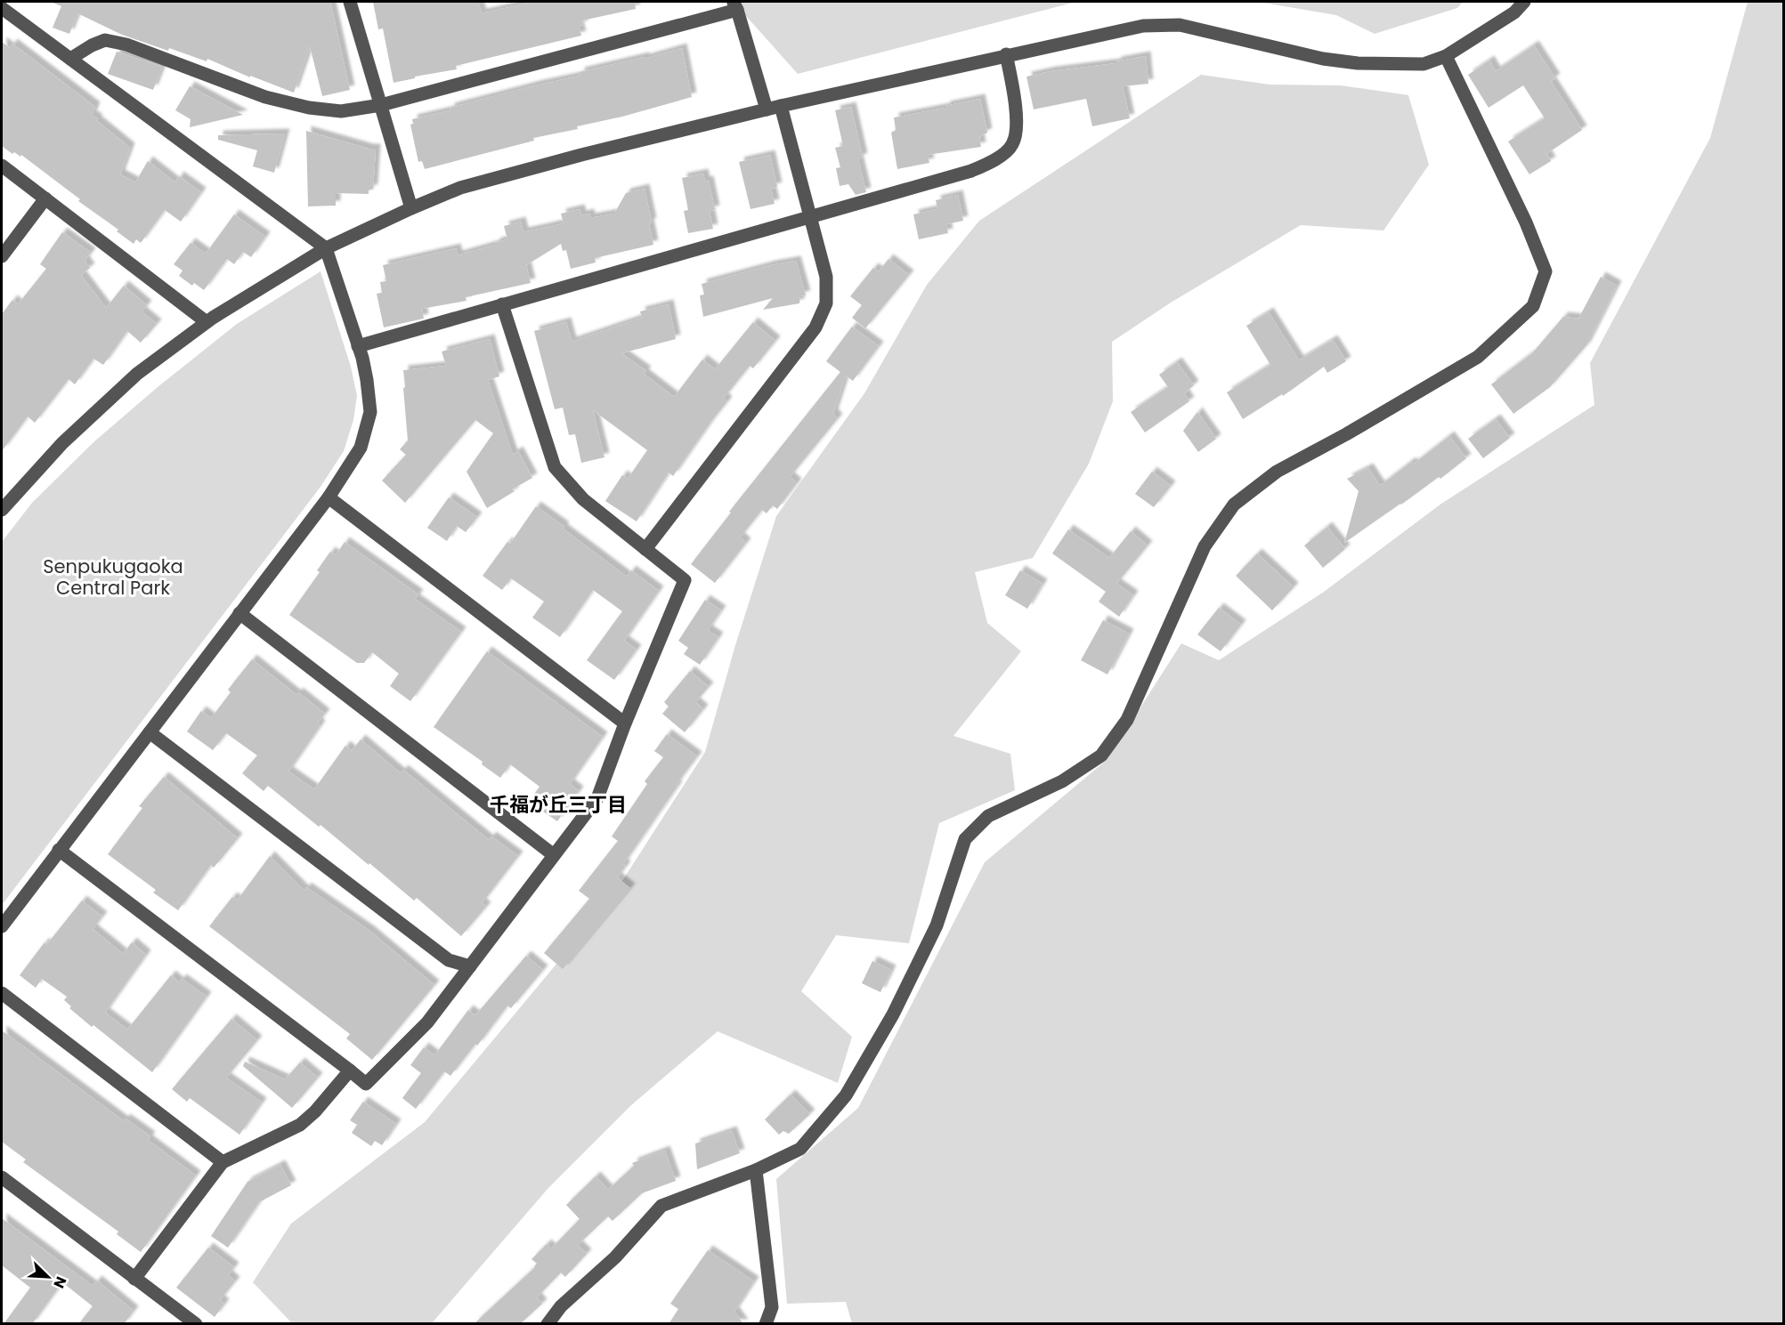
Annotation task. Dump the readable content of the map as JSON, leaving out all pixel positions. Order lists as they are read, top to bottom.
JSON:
{
  "districts": ["千福が丘三丁目"],
  "parks": ["Senpukugaoka Central Park"],
  "north": "bottom right"
}
